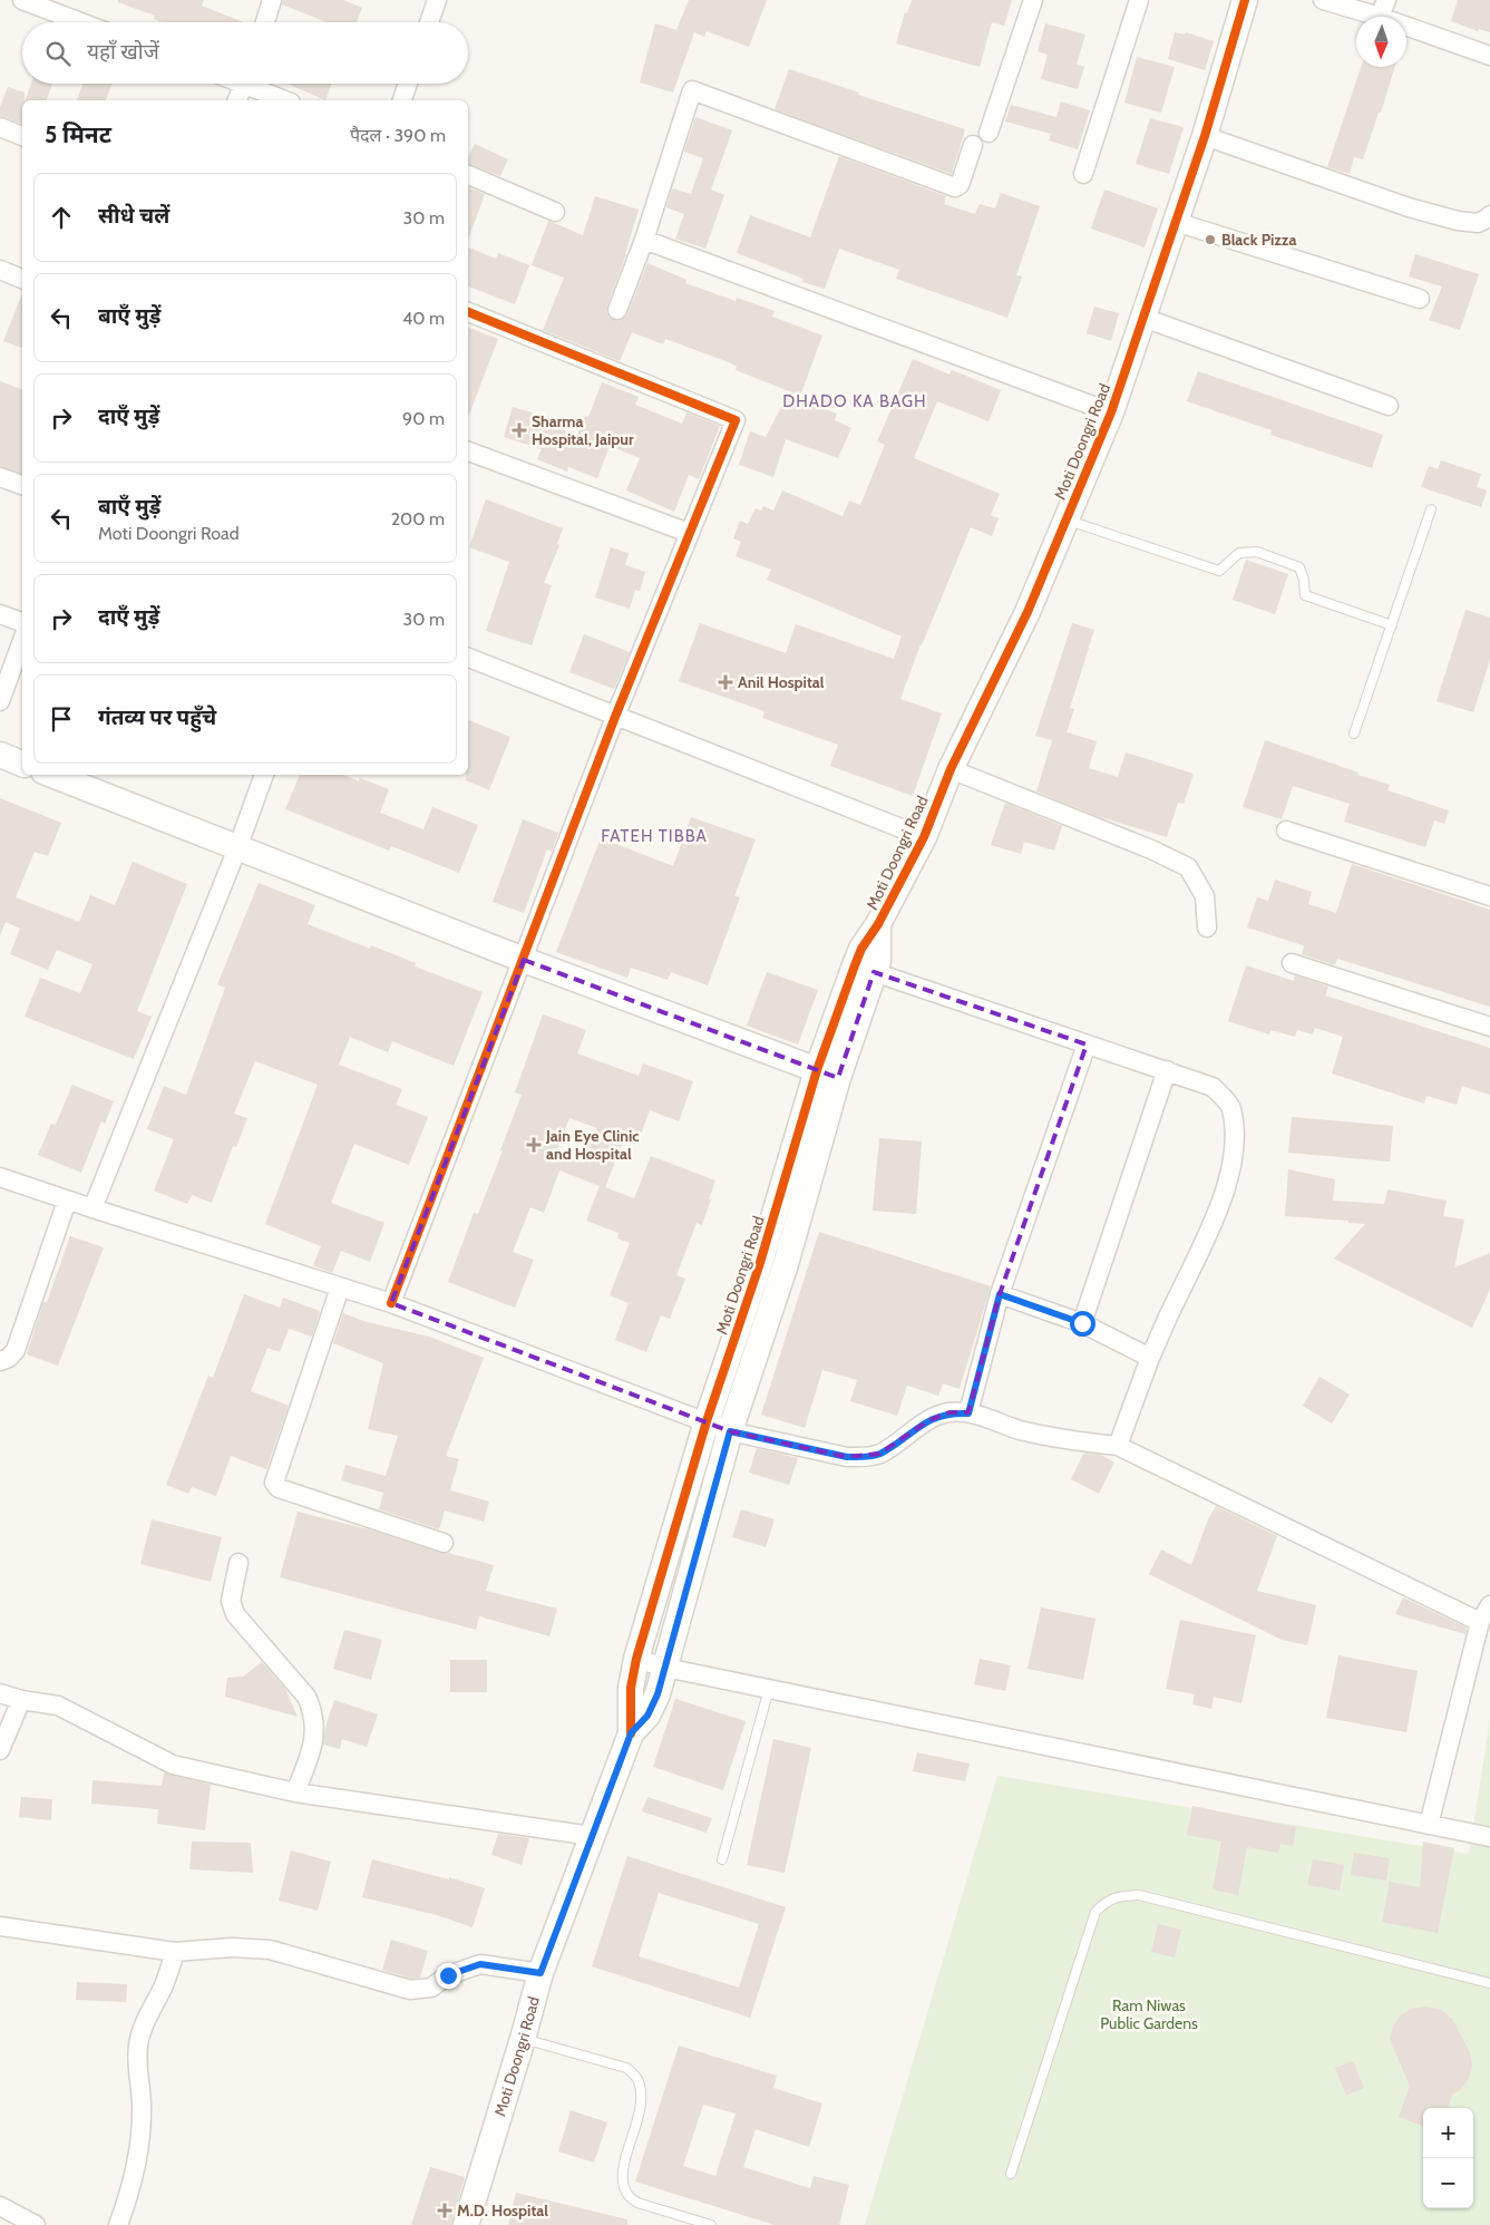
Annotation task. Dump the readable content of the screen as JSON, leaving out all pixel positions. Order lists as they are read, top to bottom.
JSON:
{
  "streets": {
    "street": ["Moti Doongri Road"]
  },
  "districts": ["DHADO KA BAGH", "FATEH TIBBA"],
  "parks": ["Ram Niwas Public Gardens"],
  "places": {
    "other": ["Black Pizza"],
    "health": [
      "Sharma Hospital, Jaipur",
      "Anil Hospital",
      "Jain Eye Clinic and Hospital",
      "M.D. Hospital"
    ]
  },
  "north": "bottom",
  "page": {
    "search": "यहाँ खोजें",
    "heading": ["5 मिनट", "पैदल · 390 m"],
    "list": [
      ["सीधे चलें", "30 m"],
      ["बाएँ मुड़ें", "40 m"],
      ["दाएँ मुड़ें", "90 m"],
      ["बाएँ मुड़ें", "Moti Doongri Road", "200 m"],
      ["दाएँ मुड़ें", "30 m"],
      "गंतव्य पर पहुँचे"
    ],
    "map_buttons": ["+", "−"]
  }
}
